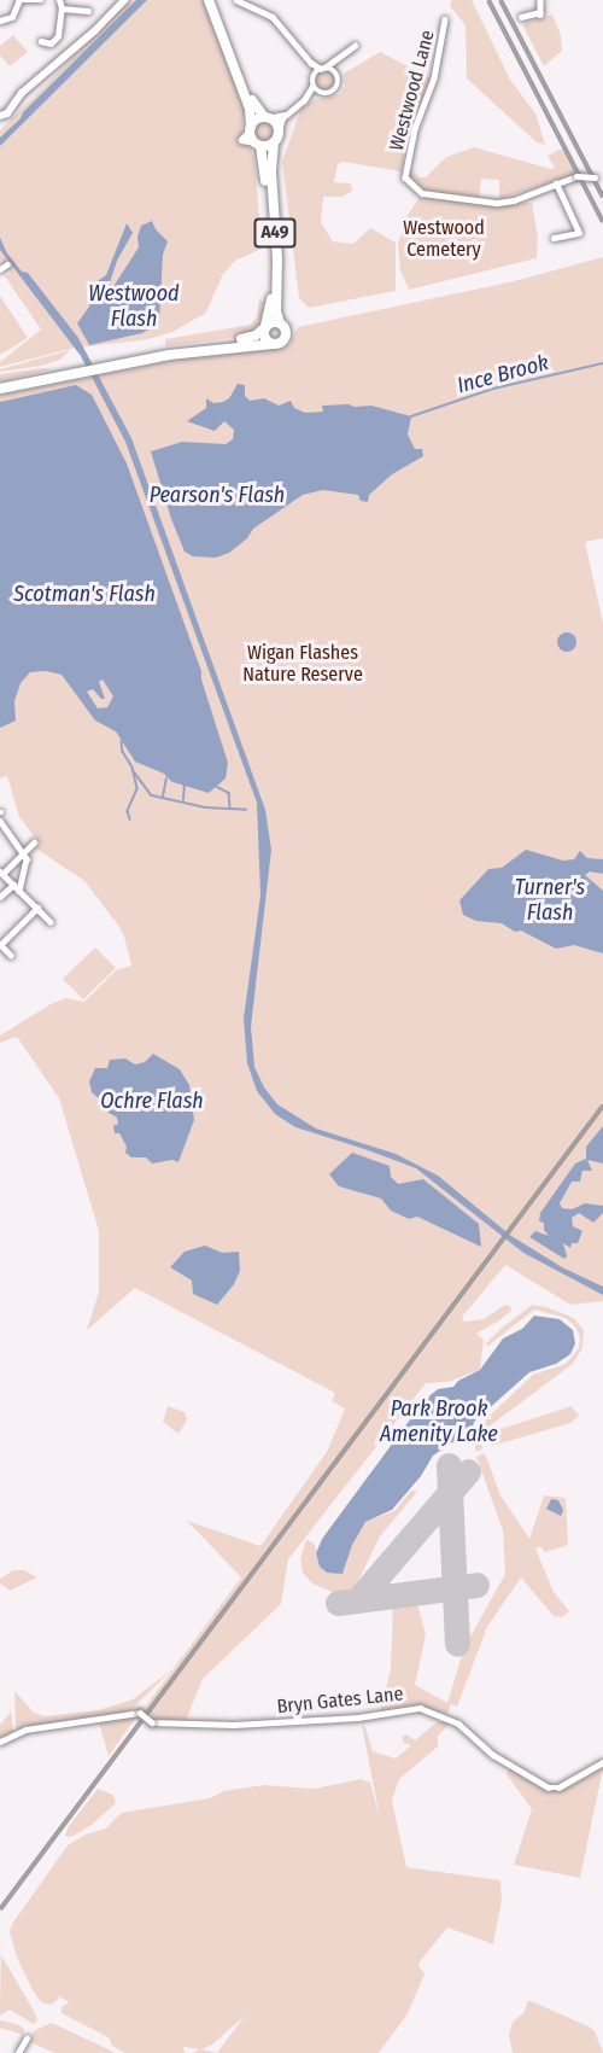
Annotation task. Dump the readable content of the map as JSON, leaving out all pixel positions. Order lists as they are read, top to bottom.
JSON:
{
  "streets": {
    "highway": ["A49"],
    "street": ["Westwood Lane", "Bryn Gates Lane"]
  },
  "water": [
    "Westwood Flash",
    "Ince Brook",
    "Pearson's Flash",
    "Scotman's Flash",
    "Turner's Flash",
    "Ochre Flash",
    "Park Brook Amenity Lake"
  ],
  "parks": ["Westwood Cemetery", "Wigan Flashes Nature Reserve"]
}
